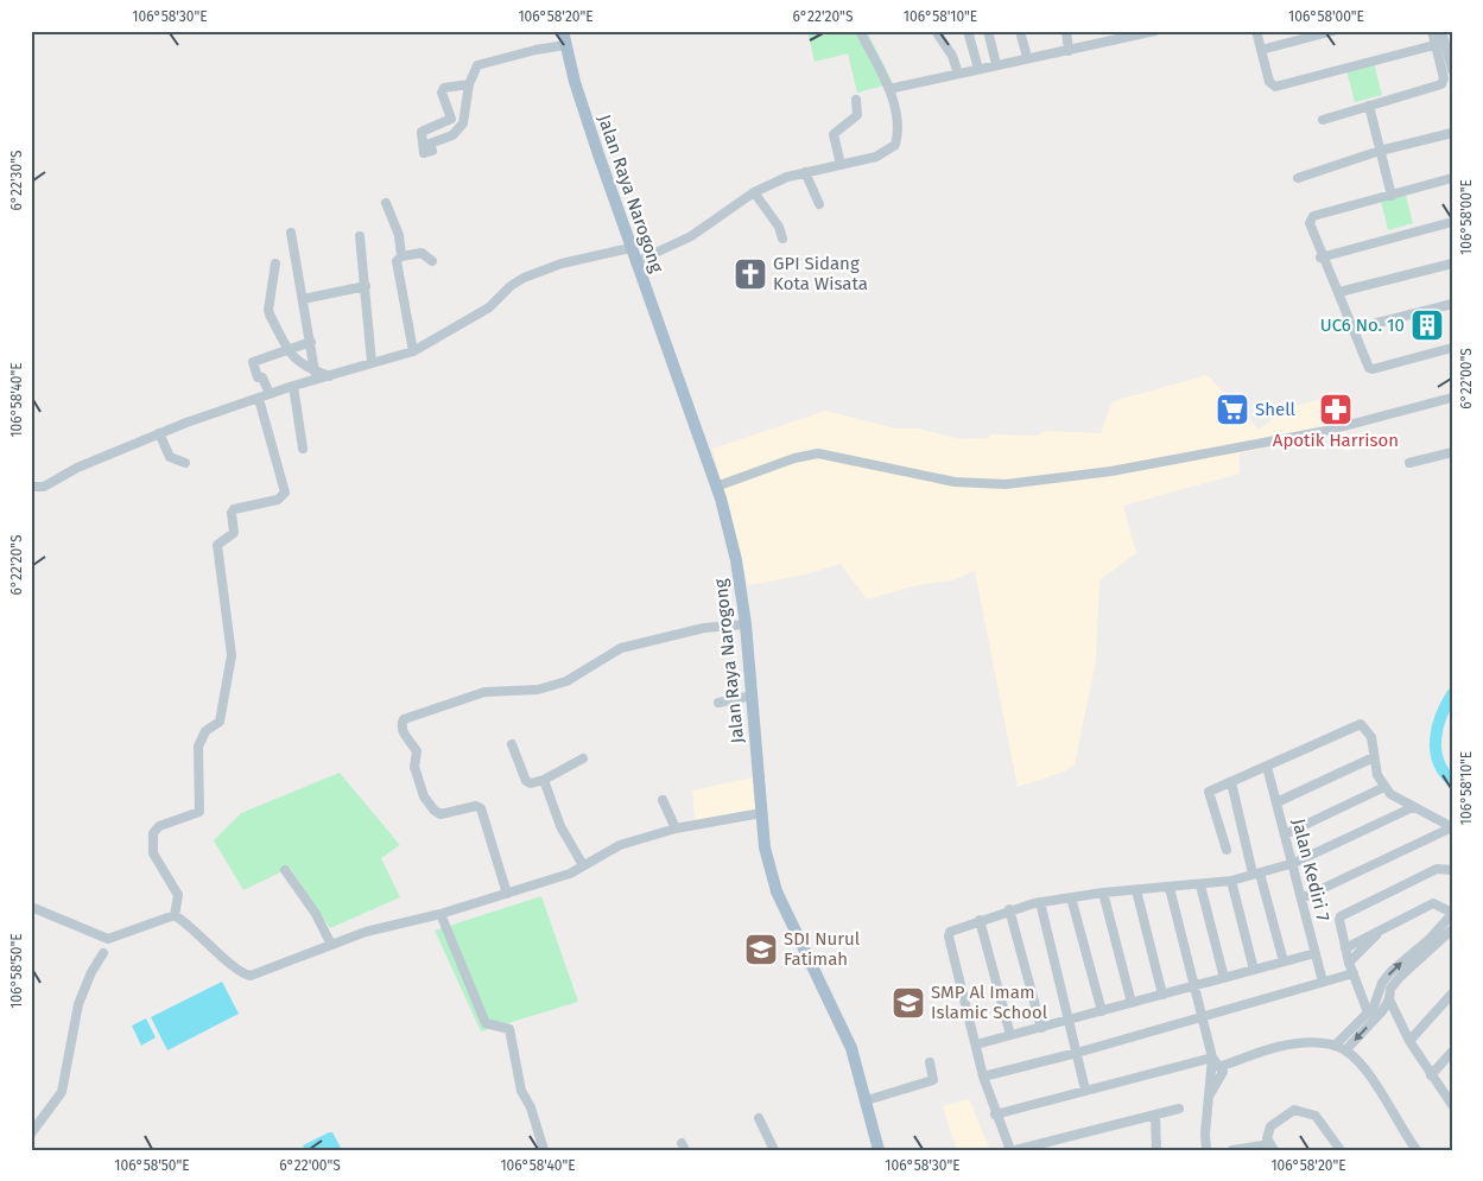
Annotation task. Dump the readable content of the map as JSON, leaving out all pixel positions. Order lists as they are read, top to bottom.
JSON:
{
  "streets": {
    "main road": ["Jalan Raya Narogong"],
    "street": ["Jalan Kediri 7"]
  },
  "places": {
    "church": ["GPI Sidang Kota Wisata"],
    "building": ["UC6 No. 10"],
    "supermarket": ["Shell"],
    "pharmacy": ["Apotik Harrison"],
    "school or university": ["SDI Nurul Fatimah", "SMP Al Imam Islamic School"]
  },
  "coordinates": [
    "106°58'30\"E",
    "106°58'20\"E",
    "6°22'20\"S",
    "106°58'10\"E",
    "106°58'00\"E",
    "6°22'30\"S",
    "6°22'00\"S",
    "106°58'40\"E",
    "106°58'50\"E"
  ]
}
